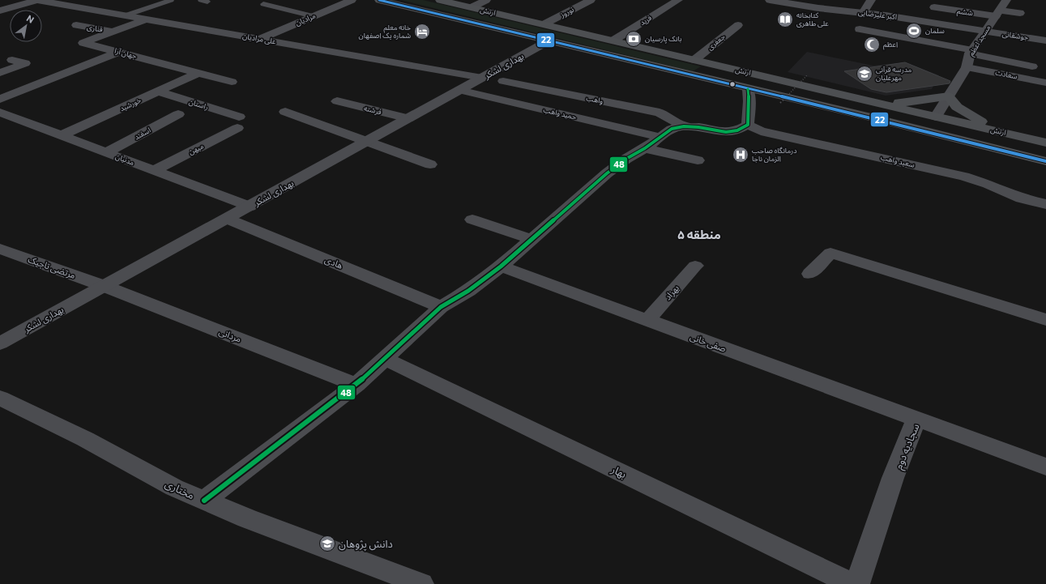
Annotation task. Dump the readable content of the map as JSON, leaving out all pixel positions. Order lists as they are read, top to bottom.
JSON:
{
  "streets": {
    "main road": ["ارتش"],
    "street": [
      "نوروز",
      "ششم",
      "اکبر علیرضایی",
      "مرادیان",
      "فرید",
      "قناری",
      "جوشقانی",
      "علی مرادیان",
      "مسجد اعظم",
      "جعفری",
      "جهان آرا",
      "بهداری لشکر",
      "سعادت",
      "واهب",
      "خورشید",
      "راستان",
      "فرشته",
      "حمید واهب",
      "اسفند",
      "میهن",
      "مدنیان",
      "سعید واهب",
      "هادی",
      "مرتضی تاجیک",
      "بهزاد",
      "مردانی",
      "صفی خانی",
      "سجادیه دوم",
      "بهار",
      "مختاری"
    ]
  },
  "crossings": [
    ["ارتش", "نوروز"],
    ["ارتش", "فرید"],
    ["ارتش", "مسجد اعظم"],
    ["ارتش", "جعفری"],
    ["ارتش", "بهداری لشکر"],
    ["ششم", "مسجد اعظم"],
    ["اکبر علیرضایی", "جوشقانی"],
    ["اکبر علیرضایی", "مسجد اعظم"],
    ["مرادیان", "علی مرادیان"],
    ["قناری", "جهان آرا"],
    ["جوشقانی", "مسجد اعظم"],
    ["علی مرادیان", "جهان آرا"],
    ["علی مرادیان", "بهداری لشکر"],
    ["مسجد اعظم", "سعادت"],
    ["جهان آرا", "خورشید"],
    ["بهداری لشکر", "فرشته"],
    ["بهداری لشکر", "حمید واهب"],
    ["بهداری لشکر", "مدنیان"],
    ["بهداری لشکر", "هادی"],
    ["بهداری لشکر", "مرتضی تاجیک"],
    ["بهداری لشکر", "مردانی"],
    ["خورشید", "راستان"],
    ["خورشید", "مدنیان"],
    ["راستان", "میهن"],
    ["اسفند", "مدنیان"],
    ["میهن", "مدنیان"],
    ["مرتضی تاجیک", "مردانی"],
    ["بهزاد", "صفی خانی"],
    ["صفی خانی", "سجادیه دوم"]
  ],
  "districts": ["منطقه ۵"],
  "places": {
    "library": ["کتابخانه علی طاهری"],
    "sports": ["سلمان"],
    "hotel": ["خانه معلم شماره یک اصفهان"],
    "bank": ["بانک پارسیان"],
    "mosque": ["اعظم"],
    "school or university": ["مدرسه قرآنی مهرعلیان", "دانش پژوهان"],
    "hospital": ["درمانگاه صاحب الزمان ناجا"]
  },
  "lines": ["transit line 22", "transit line 48"],
  "north": "top right"
}
